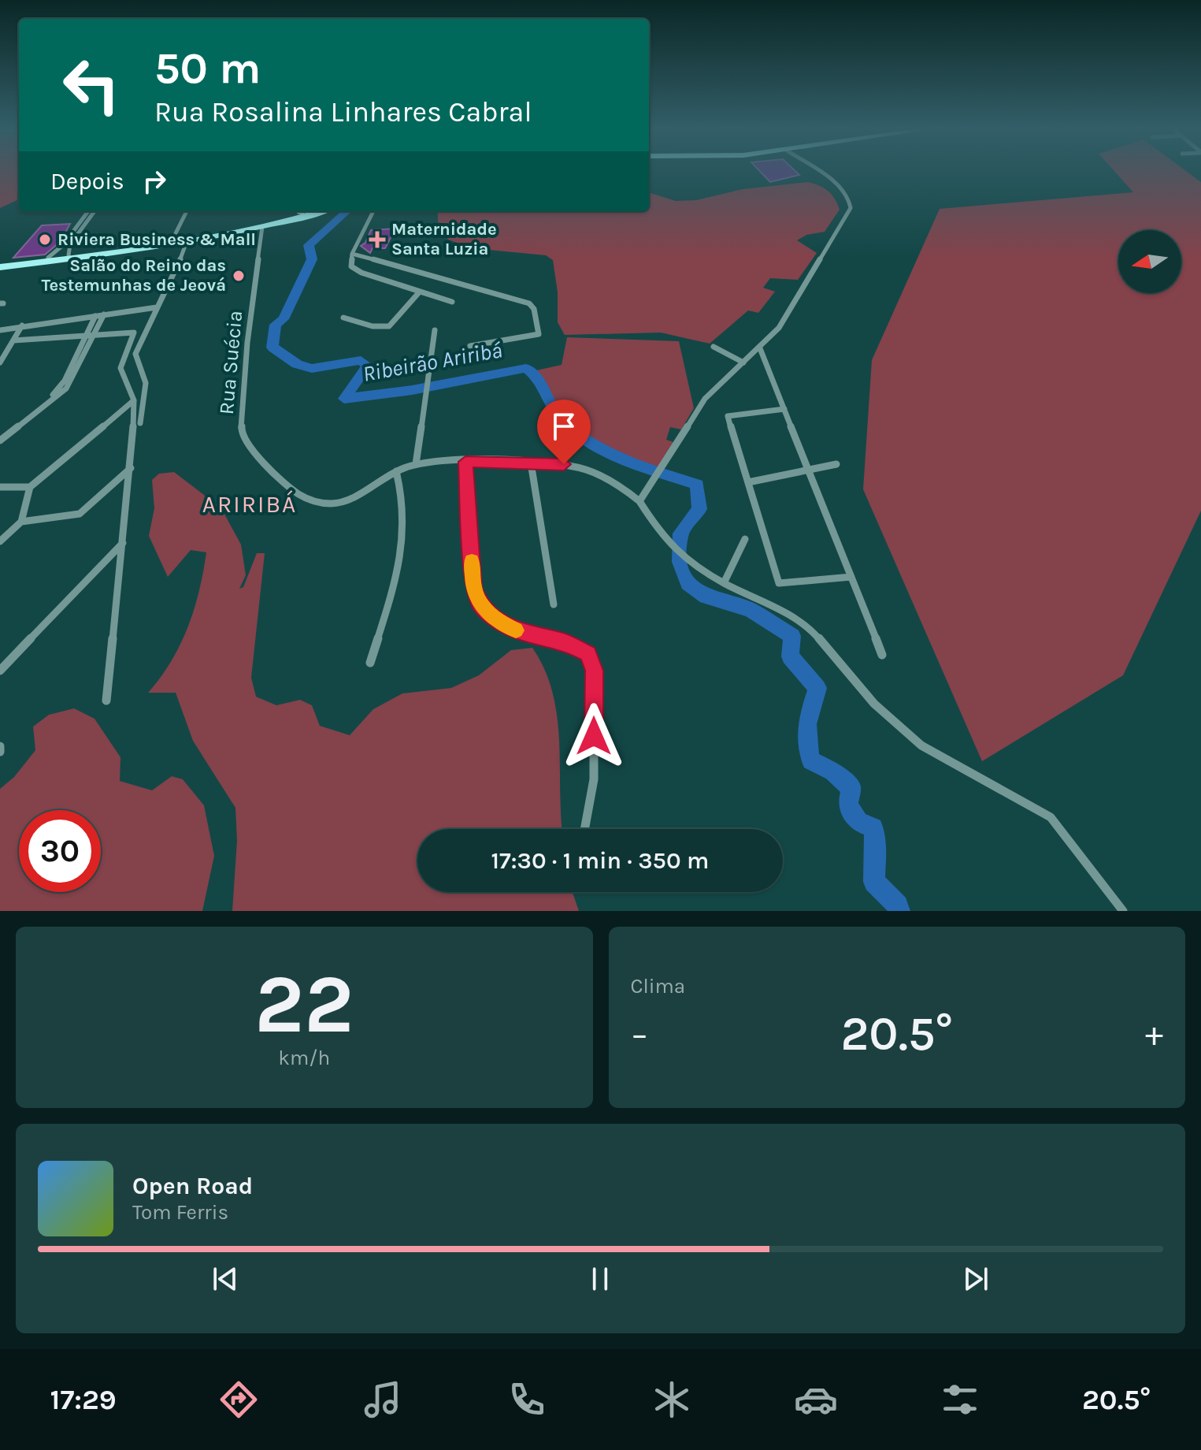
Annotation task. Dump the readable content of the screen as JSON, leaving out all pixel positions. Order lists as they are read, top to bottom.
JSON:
{
  "streets": {
    "street": ["Rua Suécia"]
  },
  "districts": ["ARIRIBÁ"],
  "water": ["Ribeirão Ariribá"],
  "places": {
    "other": ["Riviera Business & Mall", "Salão do Reino das Testemunhas de Jeová"],
    "health": ["Maternidade Santa Luzia"]
  },
  "north": "left",
  "page": {
    "turn": ["50 m", "Rua Rosalina Linhares Cabral"],
    "then": "Depois",
    "limit": "30",
    "trip": "17:30 · 1 min · 350 m",
    "tile": [
      ["22", "km/h"],
      "Clima"
    ],
    "heat": ["−", "20.5°", "+"],
    "song": ["Open Road", "Tom Ferris"],
    "tabs": ["17:29", "20.5°"]
  }
}
